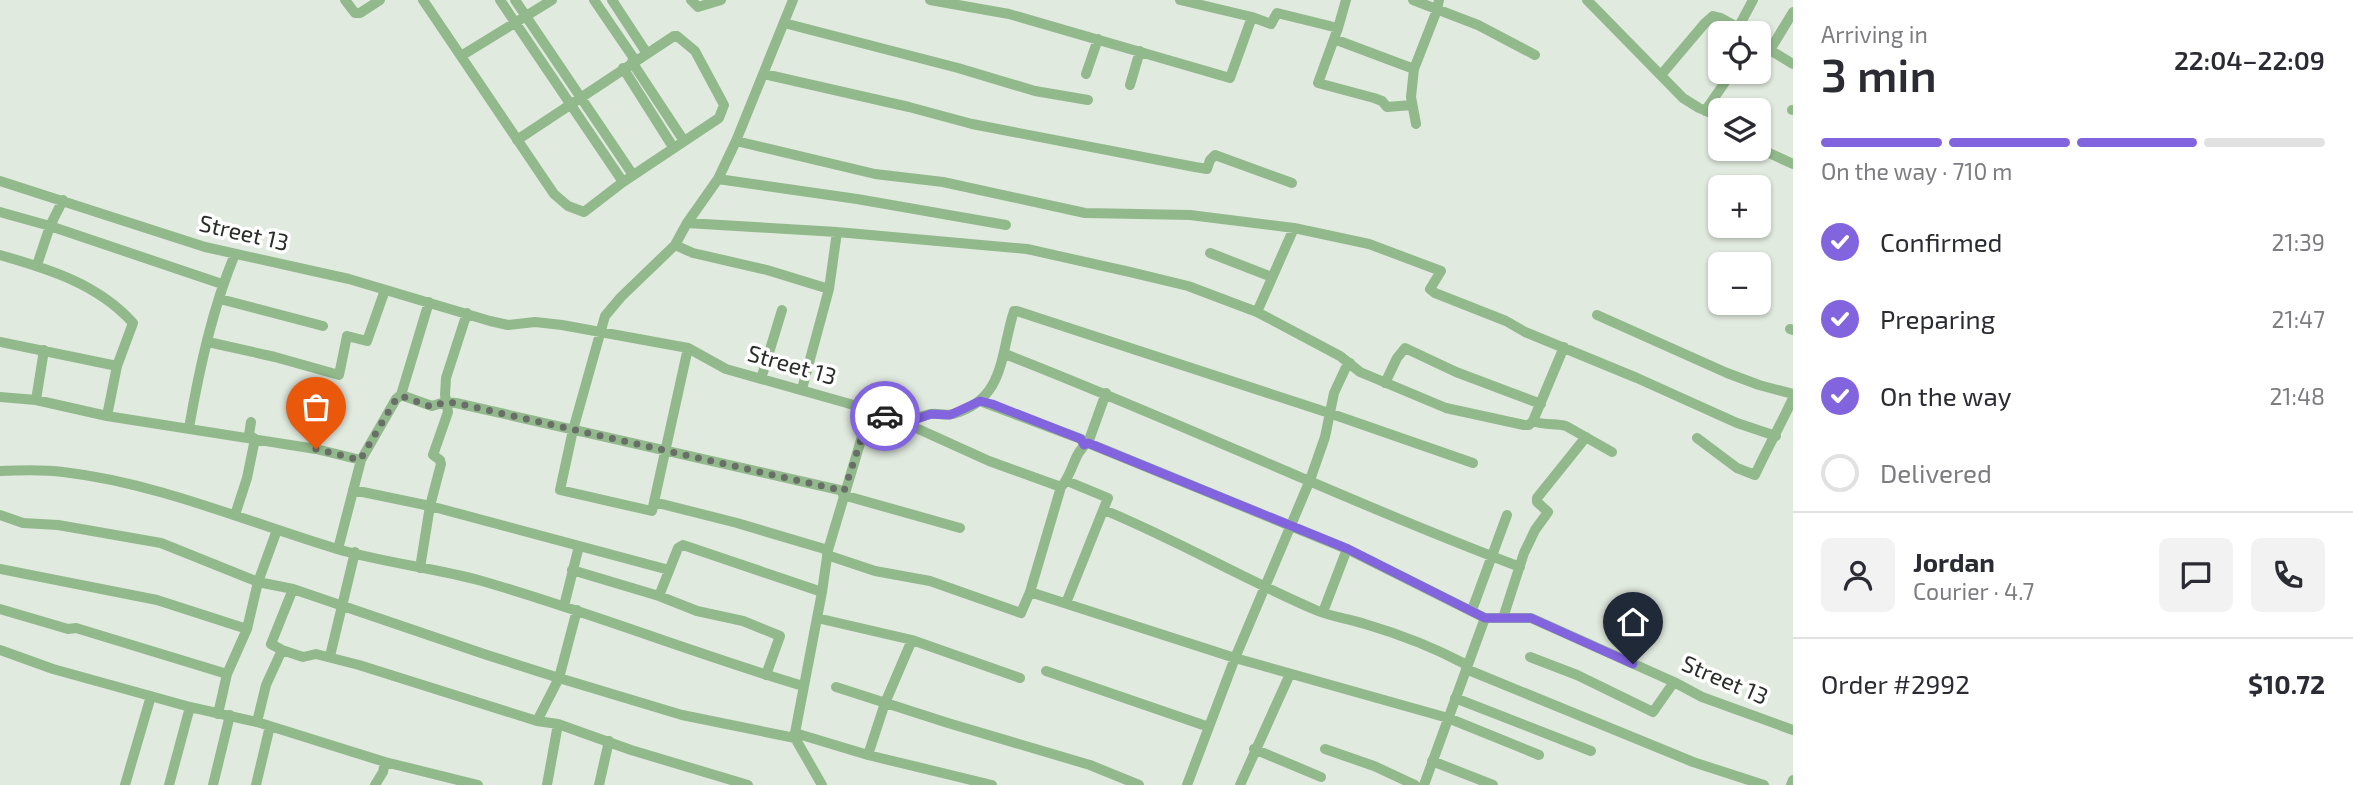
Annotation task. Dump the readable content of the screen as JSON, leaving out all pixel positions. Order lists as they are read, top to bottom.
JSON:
{
  "streets": {
    "street": ["Street 13"]
  },
  "page": {
    "heading": ["3 min", "Arriving in", "22:04–22:09"],
    "panel": [
      "Jordan",
      "Courier · 4.7",
      "Order #2992",
      "$10.72"
    ],
    "map_buttons": ["+", "−"],
    "bar": "On the way · 710 m",
    "list": [
      ["Confirmed", "21:39"],
      ["Preparing", "21:47"],
      ["On the way", "21:48"],
      "Delivered"
    ]
  }
}
